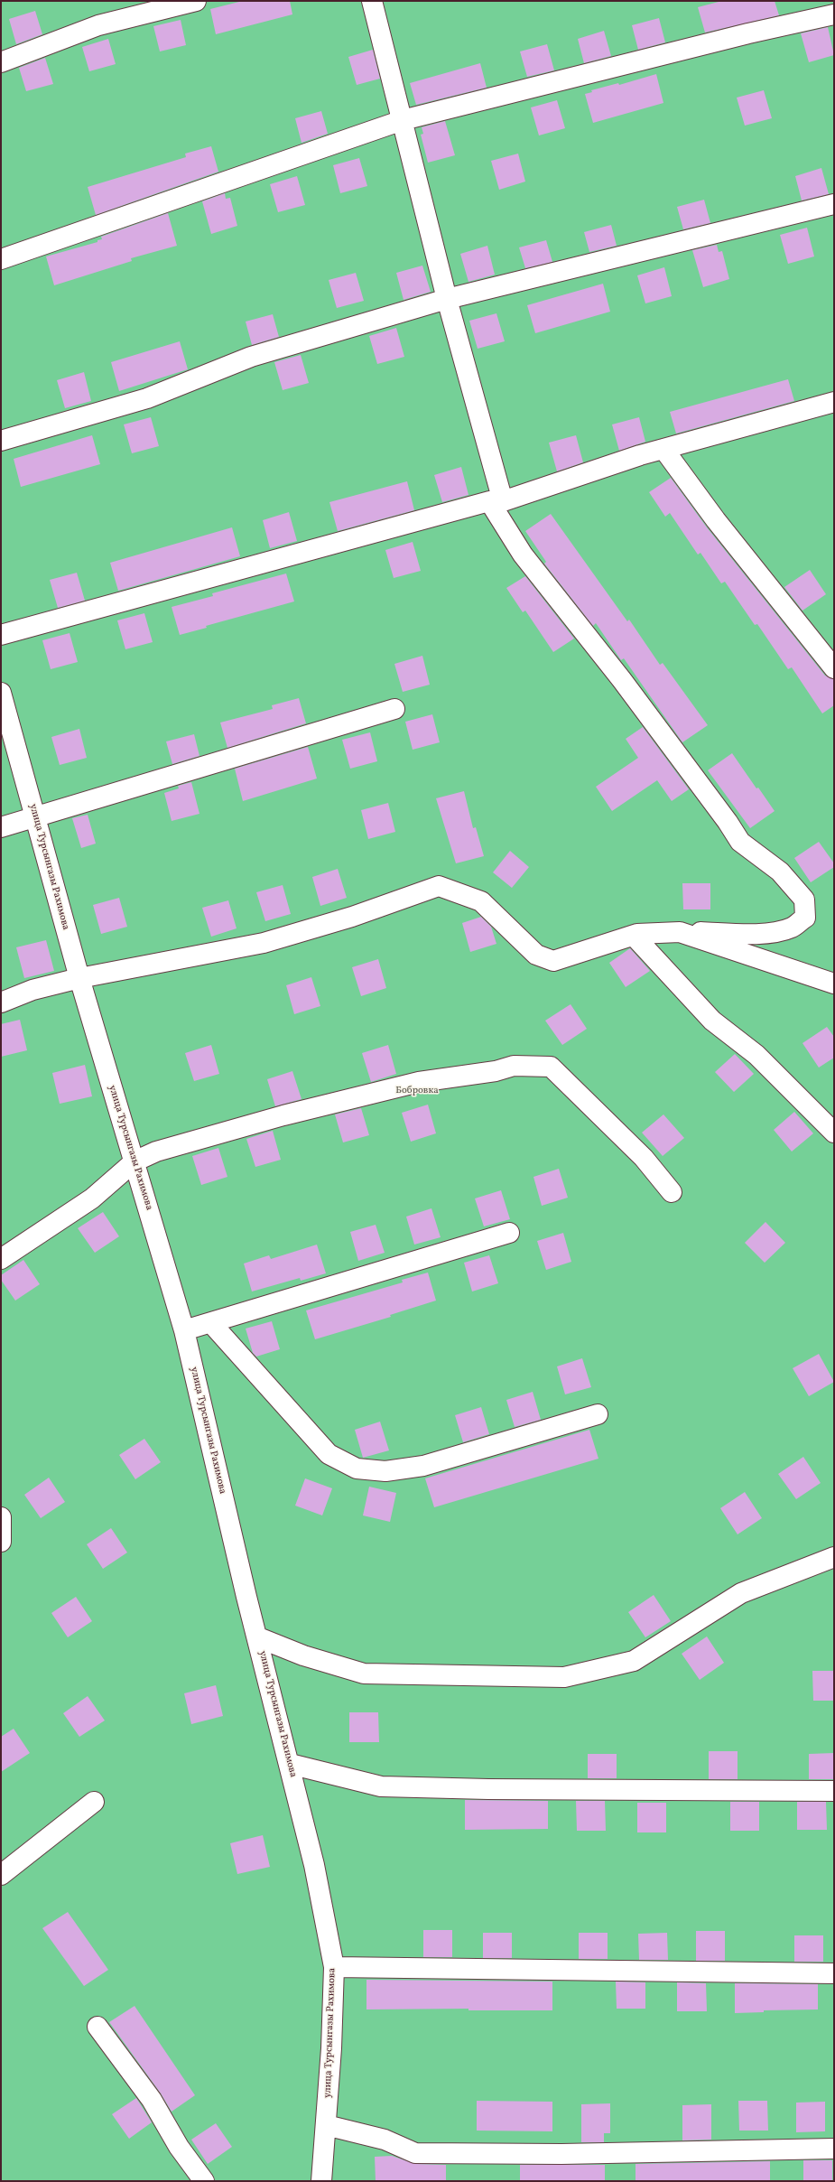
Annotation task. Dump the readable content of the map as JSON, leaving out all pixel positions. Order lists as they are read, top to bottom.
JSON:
{
  "streets": {
    "street": ["улица Турсынгазы Рахимова"]
  },
  "parks": ["Бобровка"]
}
